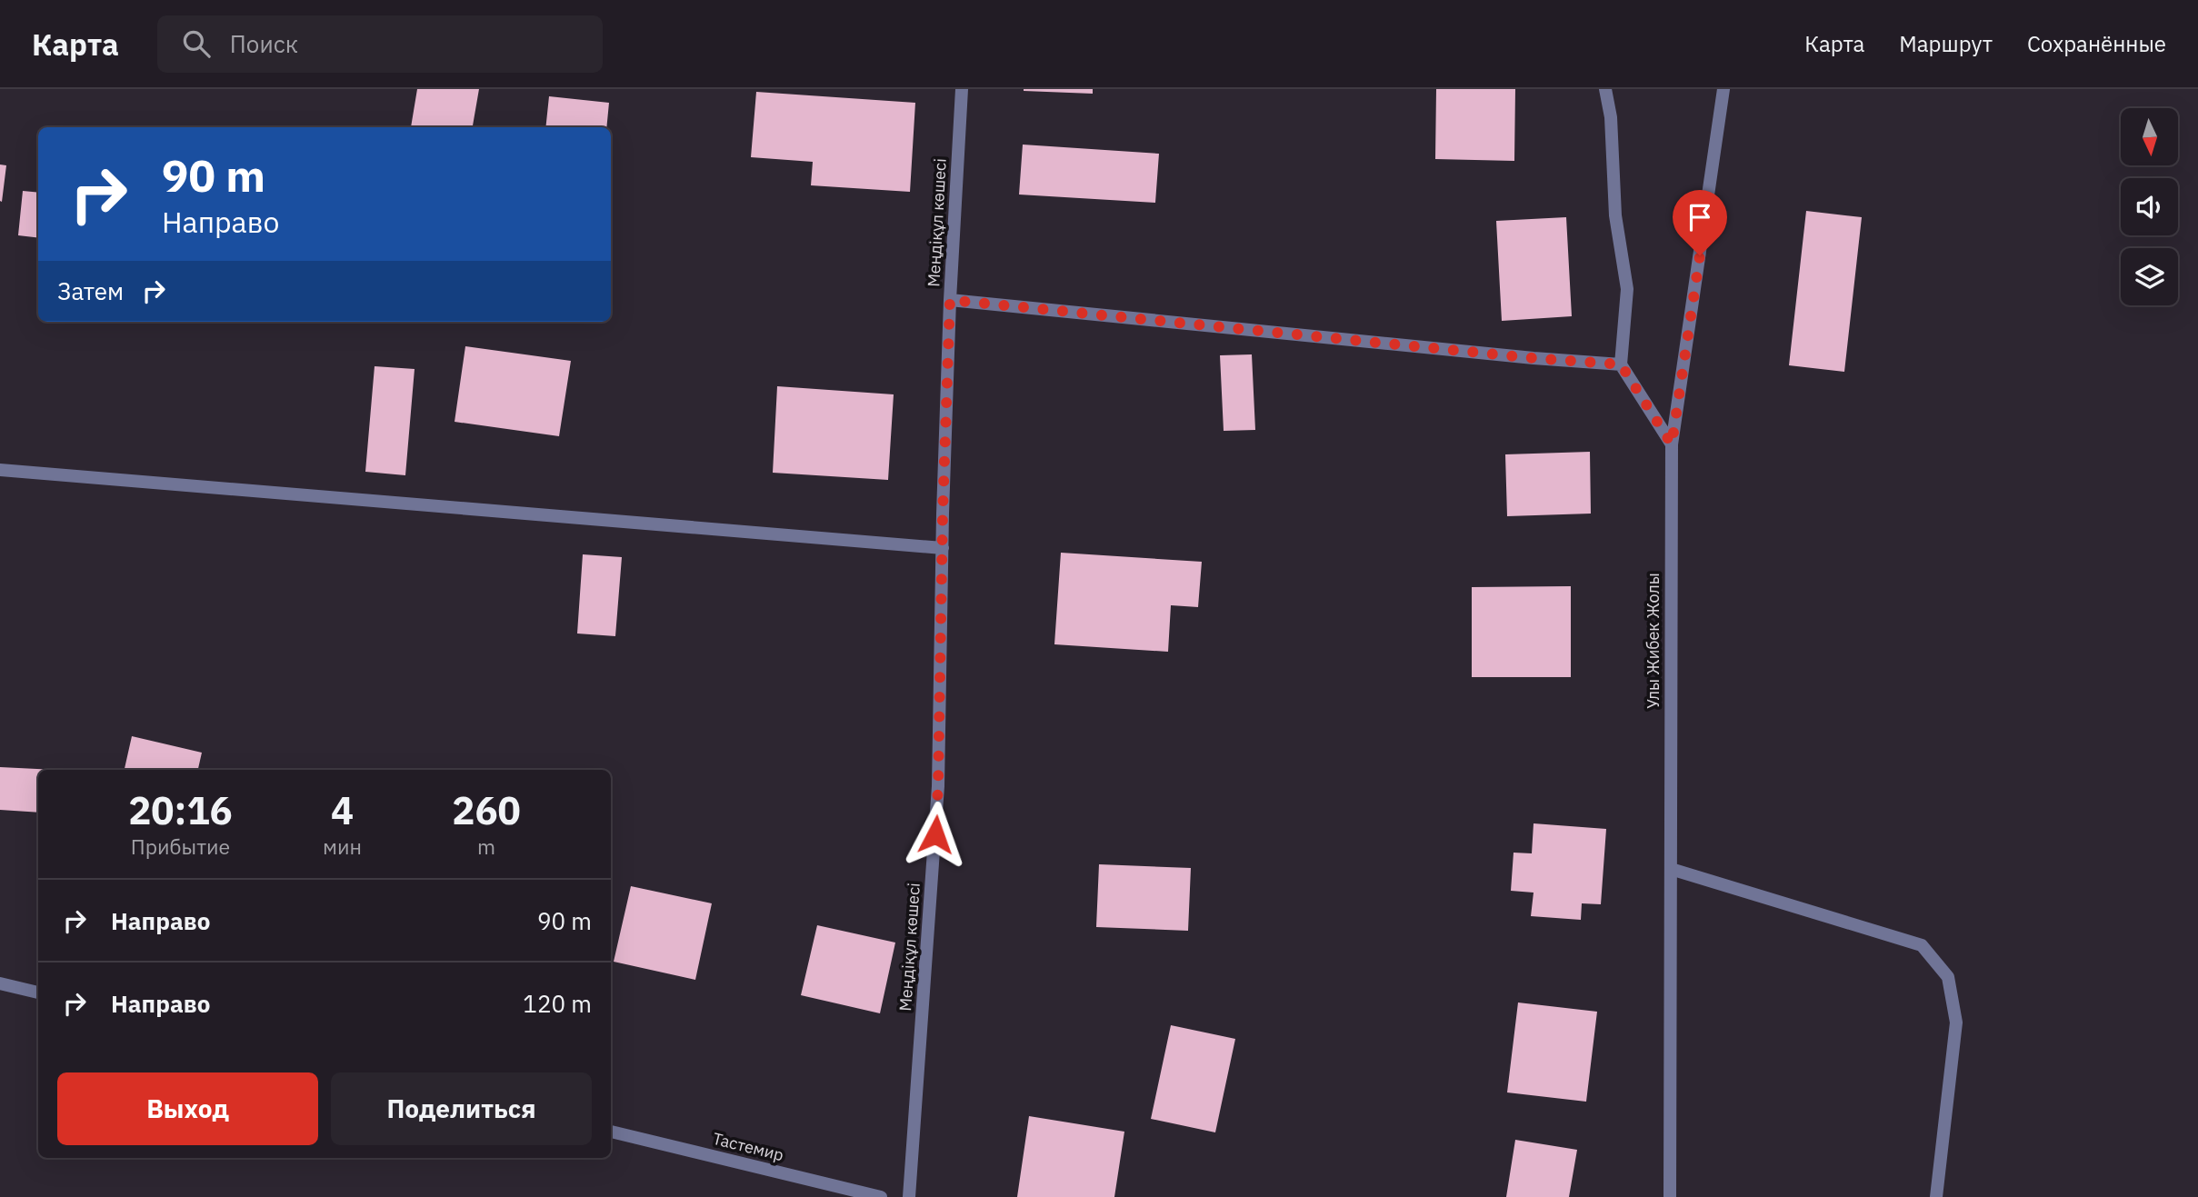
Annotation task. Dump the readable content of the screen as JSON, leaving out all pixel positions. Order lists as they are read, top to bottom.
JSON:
{
  "streets": {
    "street": ["Меңдіқұл көшесі", "Улы Жибек Жолы", "Тастемир"]
  },
  "north": "bottom",
  "page": {
    "header": "Карта",
    "search": "Поиск",
    "nav": ["Карта", "Маршрут", "Сохранённые"],
    "turn": ["90 m", "Направо"],
    "then": "Затем",
    "eta": [
      "20:16",
      "Прибытие",
      "4",
      "мин",
      "260",
      "m"
    ],
    "list": [
      {
        "name": "Направо",
        "value": "90 m"
      },
      {
        "name": "Направо",
        "value": "120 m"
      }
    ],
    "buttons": ["Выход", "Поделиться"]
  }
}
